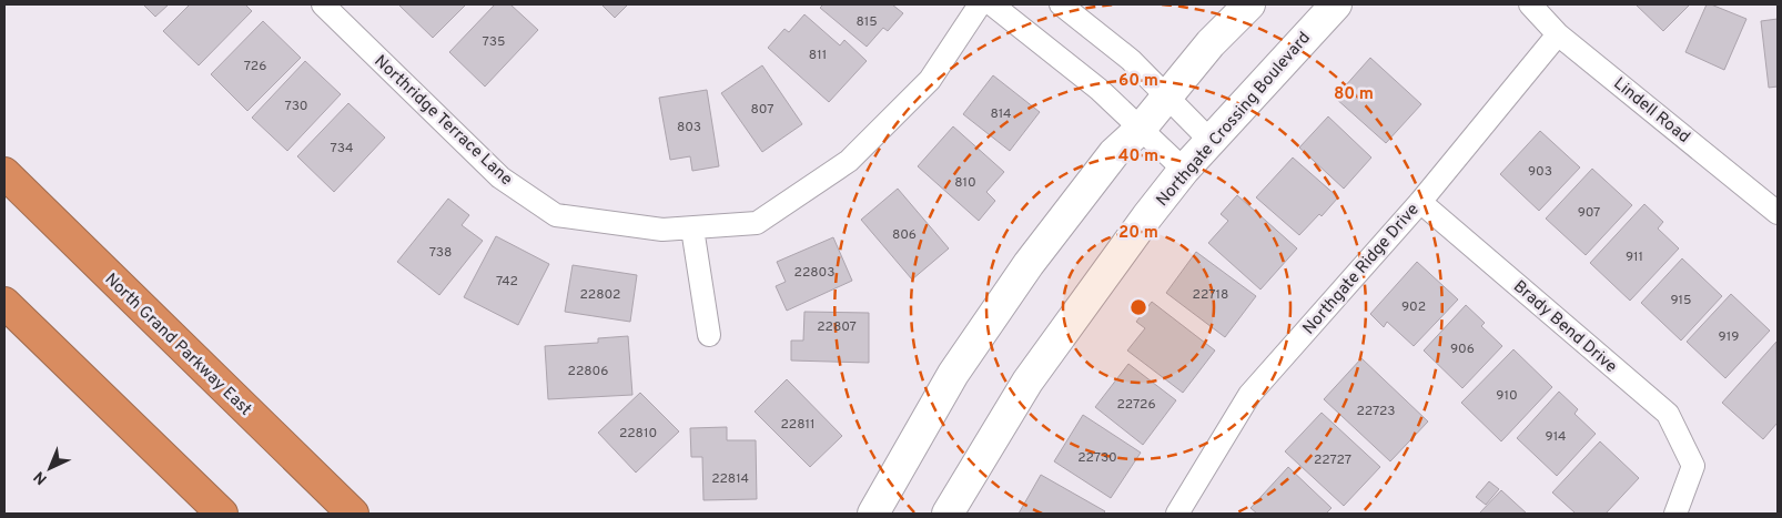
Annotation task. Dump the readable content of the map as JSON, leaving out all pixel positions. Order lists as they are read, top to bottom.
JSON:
{
  "streets": {
    "highway": ["North Grand Parkway East"],
    "main road": ["Northgate Crossing Boulevard"],
    "street": [
      "Lindell Road",
      "Northridge Terrace Lane",
      "Northgate Ridge Drive",
      "Brady Bend Drive"
    ]
  },
  "crossings": [
    ["Lindell Road", "Northgate Ridge Drive"],
    ["Northgate Ridge Drive", "Brady Bend Drive"]
  ],
  "house_numbers": [
    "815",
    "735",
    "811",
    "726",
    "730",
    "807",
    "814",
    "803",
    "734",
    "903",
    "810",
    "907",
    "806",
    "738",
    "911",
    "22803",
    "742",
    "22802",
    "22718",
    "915",
    "902",
    "22807",
    "919",
    "906",
    "22806",
    "910",
    "22726",
    "22723",
    "22811",
    "22810",
    "914",
    "22730",
    "22727",
    "22814"
  ],
  "north": "bottom left",
  "rings": [
    "60 m",
    "80 m",
    "40 m",
    "20 m"
  ]
}
